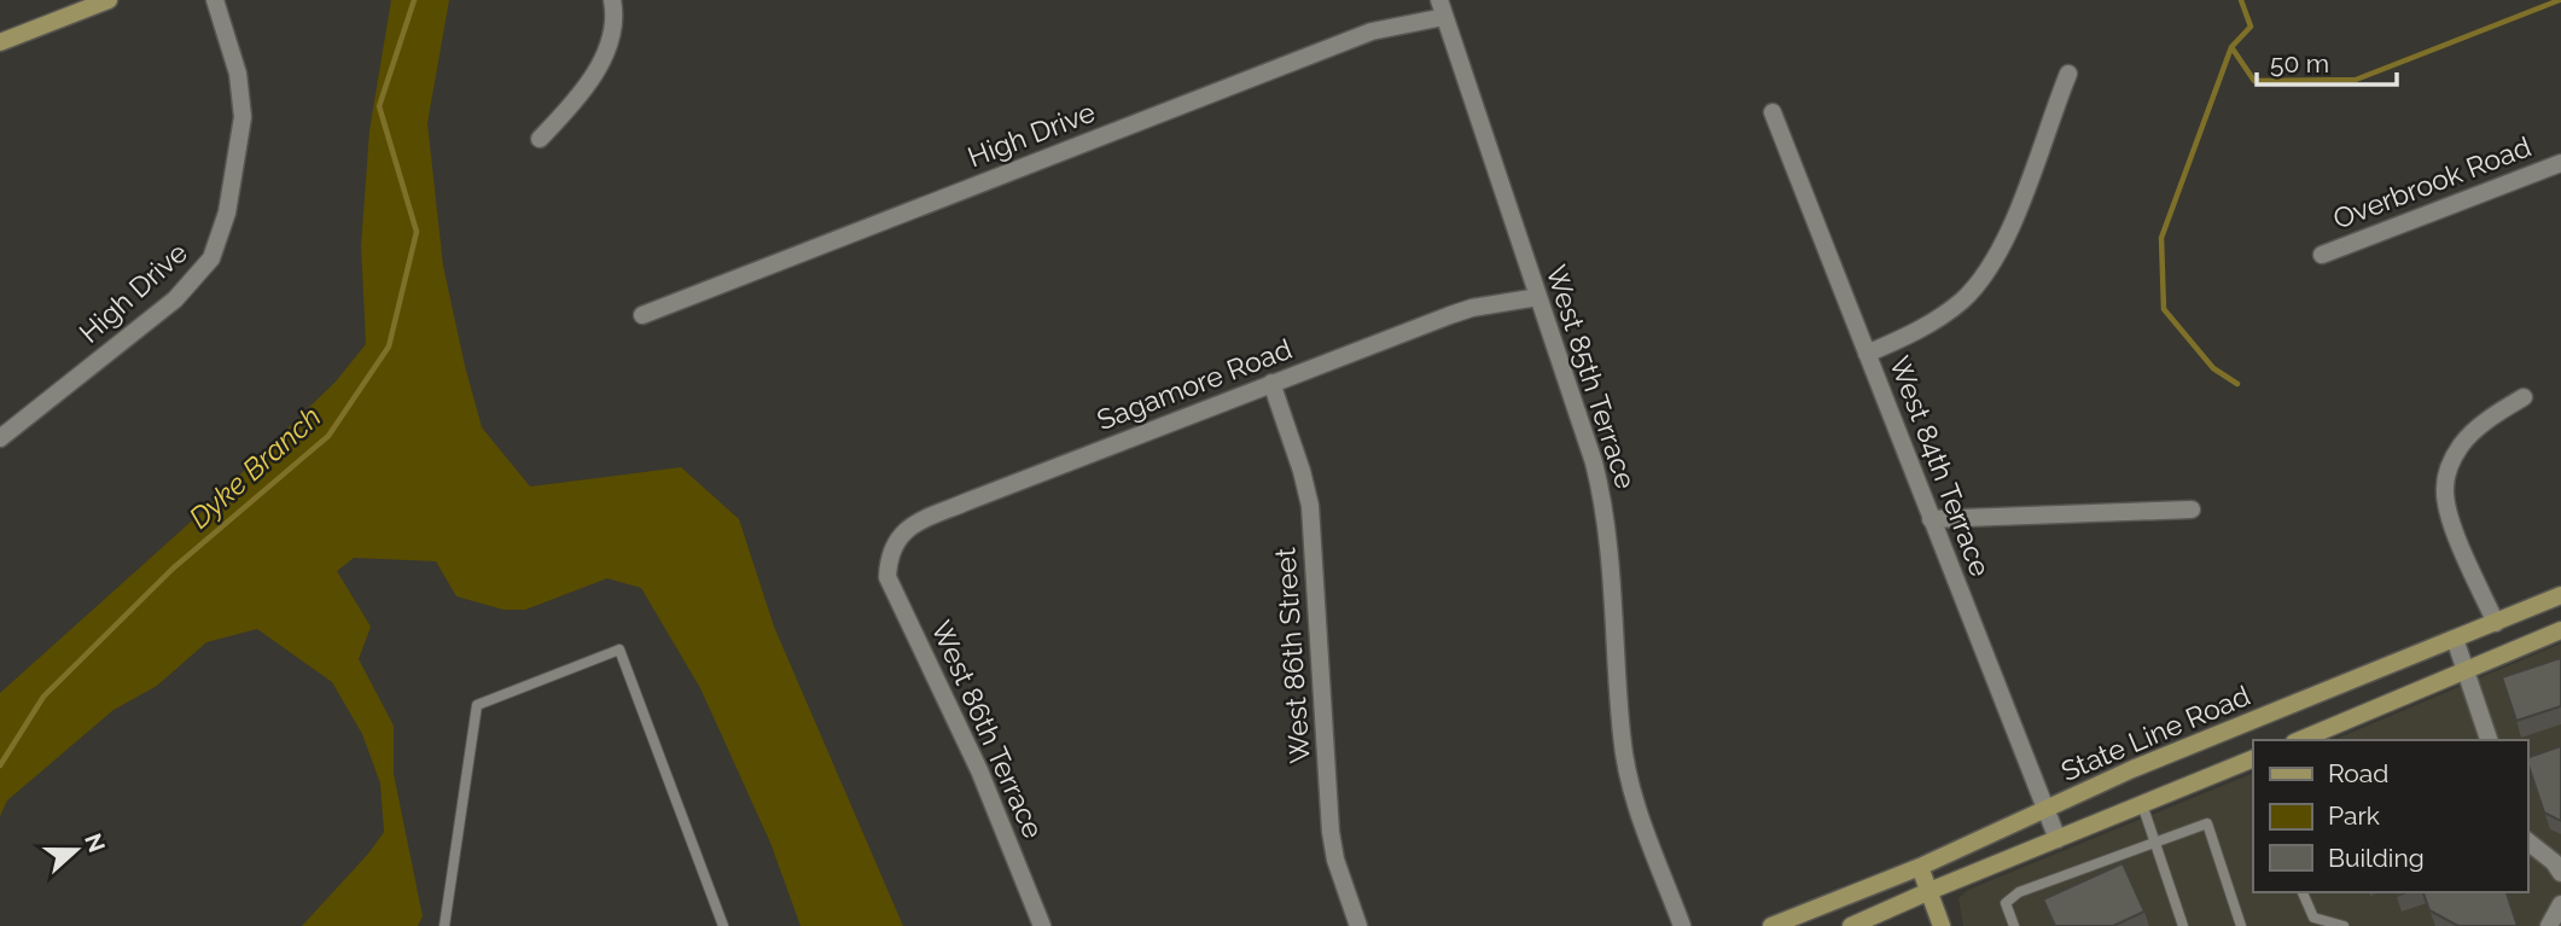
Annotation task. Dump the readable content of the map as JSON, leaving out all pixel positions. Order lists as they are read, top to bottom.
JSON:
{
  "streets": {
    "main road": ["State Line Road"],
    "street": [
      "High Drive",
      "Overbrook Road",
      "West 85th Terrace",
      "Sagamore Road",
      "West 84th Terrace",
      "West 86th Street",
      "West 86th Terrace"
    ]
  },
  "crossings": [
    ["High Drive", "West 85th Terrace"],
    ["West 85th Terrace", "Sagamore Road"],
    ["Sagamore Road", "West 86th Street"],
    ["Sagamore Road", "West 86th Terrace"],
    ["West 84th Terrace", "State Line Road"]
  ],
  "water": ["Dyke Branch"],
  "legend": ["Road", "Park", "Building"],
  "scale_bar": "50 m",
  "north": "right"
}
